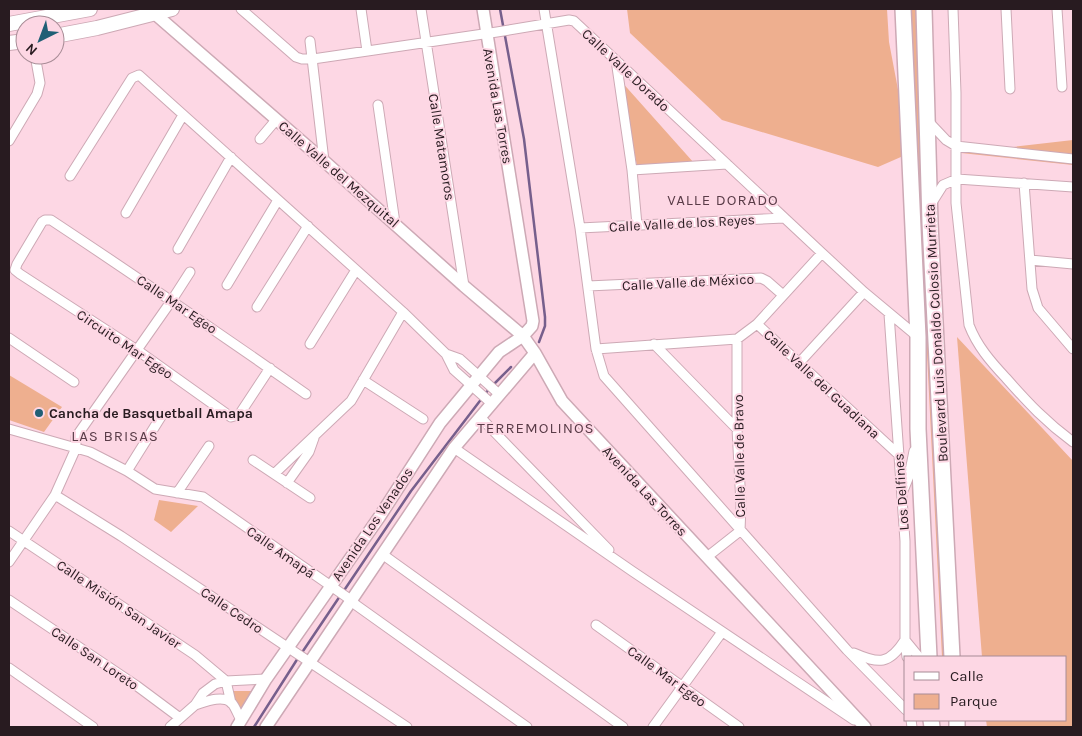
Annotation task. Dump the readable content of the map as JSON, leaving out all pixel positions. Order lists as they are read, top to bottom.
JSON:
{
  "streets": {
    "highway": ["Boulevard Luis Donaldo Colosio Murrieta"],
    "street": [
      "Calle Valle Dorado",
      "Avenida Las Torres",
      "Calle Matamoros",
      "Calle Valle del Mezquital",
      "Calle Valle de los Reyes",
      "Calle Valle de México",
      "Calle Mar Egeo",
      "Circuito Mar Egeo",
      "Calle Valle del Guadiana",
      "Calle Valle de Bravo",
      "Los Delfines",
      "Avenida Los Venados",
      "Calle Amapá",
      "Calle Misión San Javier",
      "Calle Cedro",
      "Calle San Loreto"
    ]
  },
  "crossings": [
    ["Calle Valle Dorado", "Avenida Las Torres"],
    ["Calle Valle Dorado", "Calle Matamoros"],
    ["Calle Valle Dorado", "Calle Valle de los Reyes"],
    ["Calle Valle Dorado", "Boulevard Luis Donaldo Colosio Murrieta"],
    ["Calle Valle Dorado", "Los Delfines"],
    ["Avenida Las Torres", "Calle Valle del Mezquital"],
    ["Avenida Las Torres", "Calle Valle de Bravo"],
    ["Avenida Las Torres", "Avenida Los Venados"],
    ["Calle Matamoros", "Calle Valle del Mezquital"],
    ["Calle Valle del Mezquital", "Avenida Los Venados"],
    ["Calle Mar Egeo", "Circuito Mar Egeo"],
    ["Calle Valle del Guadiana", "Calle Valle de Bravo"],
    ["Calle Valle del Guadiana", "Los Delfines"],
    ["Avenida Los Venados", "Calle Amapá"],
    ["Avenida Los Venados", "Calle Cedro"]
  ],
  "districts": ["VALLE DORADO", "TERREMOLINOS", "LAS BRISAS"],
  "places": ["Cancha de Basquetball Amapa"],
  "legend": ["Calle", "Parque"],
  "north": "bottom left"
}
